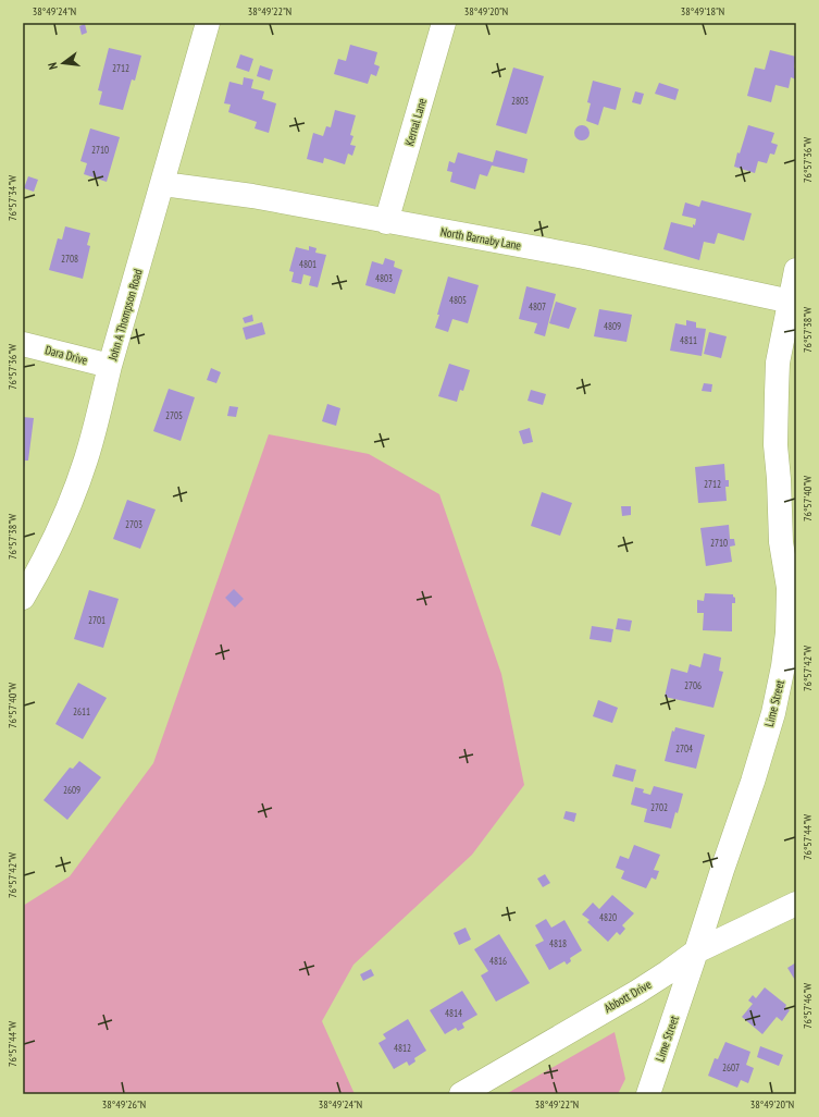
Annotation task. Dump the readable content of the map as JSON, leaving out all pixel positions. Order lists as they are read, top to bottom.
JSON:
{
  "streets": {
    "street": [
      "Kernal Lane",
      "North Barnaby Lane",
      "John A Thompson Road",
      "Dara Drive",
      "Lime Street",
      "Abbott Drive"
    ]
  },
  "crossings": [
    ["Kernal Lane", "North Barnaby Lane"],
    ["North Barnaby Lane", "John A Thompson Road"],
    ["North Barnaby Lane", "Lime Street"],
    ["John A Thompson Road", "Dara Drive"],
    ["Lime Street", "Abbott Drive"]
  ],
  "house_numbers": [
    "2712",
    "2803",
    "2710",
    "2708",
    "4801",
    "4803",
    "4805",
    "4807",
    "4809",
    "4811",
    "2705",
    "2712",
    "2703",
    "2710",
    "2701",
    "2706",
    "2611",
    "2704",
    "2609",
    "2702",
    "4820",
    "4818",
    "4816",
    "4814",
    "4812",
    "2607"
  ],
  "north": "left",
  "coordinates": [
    "38°49'24\"N",
    "38°49'22\"N",
    "38°49'20\"N",
    "38°49'18\"N",
    "76°57'36\"W",
    "76°57'34\"W",
    "76°57'38\"W",
    "76°57'40\"W",
    "76°57'42\"W",
    "76°57'44\"W",
    "76°57'46\"W",
    "38°49'26\"N"
  ]
}
